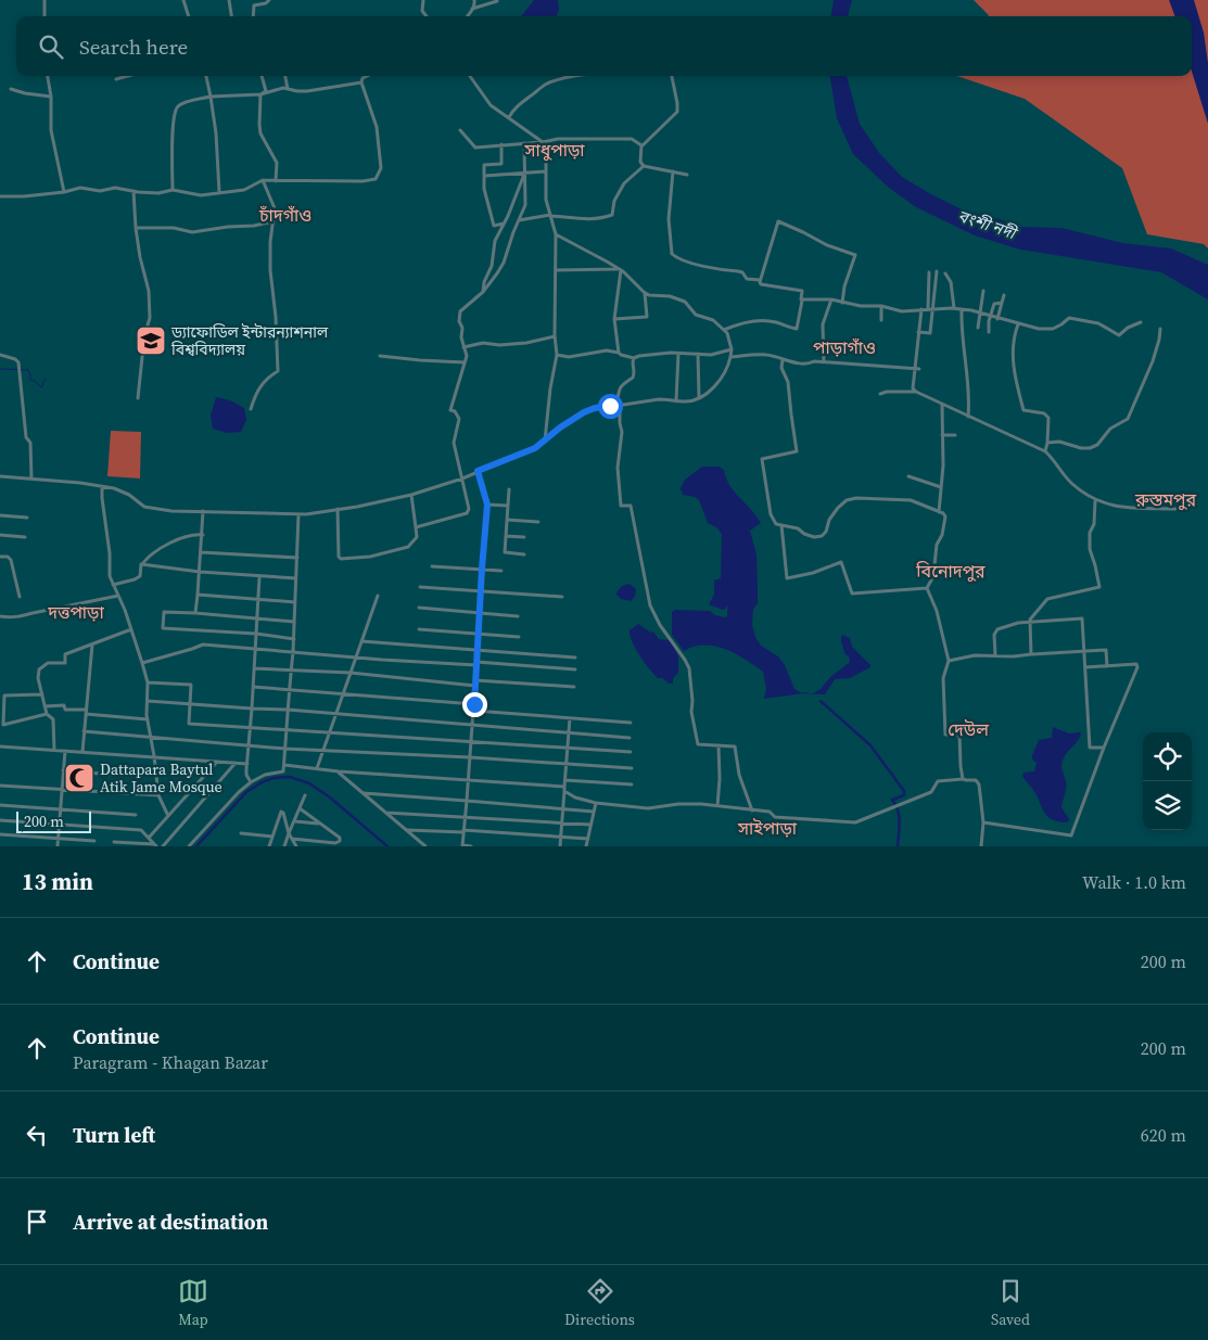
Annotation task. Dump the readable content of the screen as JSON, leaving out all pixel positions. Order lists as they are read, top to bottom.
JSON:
{
  "districts": [
    "সাধুপাড়া",
    "চাঁদগাঁও",
    "পাড়াগাঁও",
    "রুস্তমপুর",
    "বিনোদপুর",
    "দত্তপাড়া",
    "দেউল",
    "সাইপাড়া"
  ],
  "water": ["বংশী নদী"],
  "places": {
    "school or university": ["ড্যাফোডিল ইন্টারন্যাশনাল বিশ্ববিদ্যালয়"],
    "mosque": ["Dattapara Baytul Atik Jame Mosque"]
  },
  "scale_bar": "200 m",
  "page": {
    "search": "Search here",
    "scale": "200 m",
    "heading": ["13 min", "Walk · 1.0 km"],
    "list": [
      ["Continue", "200 m"],
      ["Continue", "Paragram - Khagan Bazar", "200 m"],
      ["Turn left", "620 m"],
      "Arrive at destination"
    ],
    "nav": ["Map", "Directions", "Saved"]
  }
}
